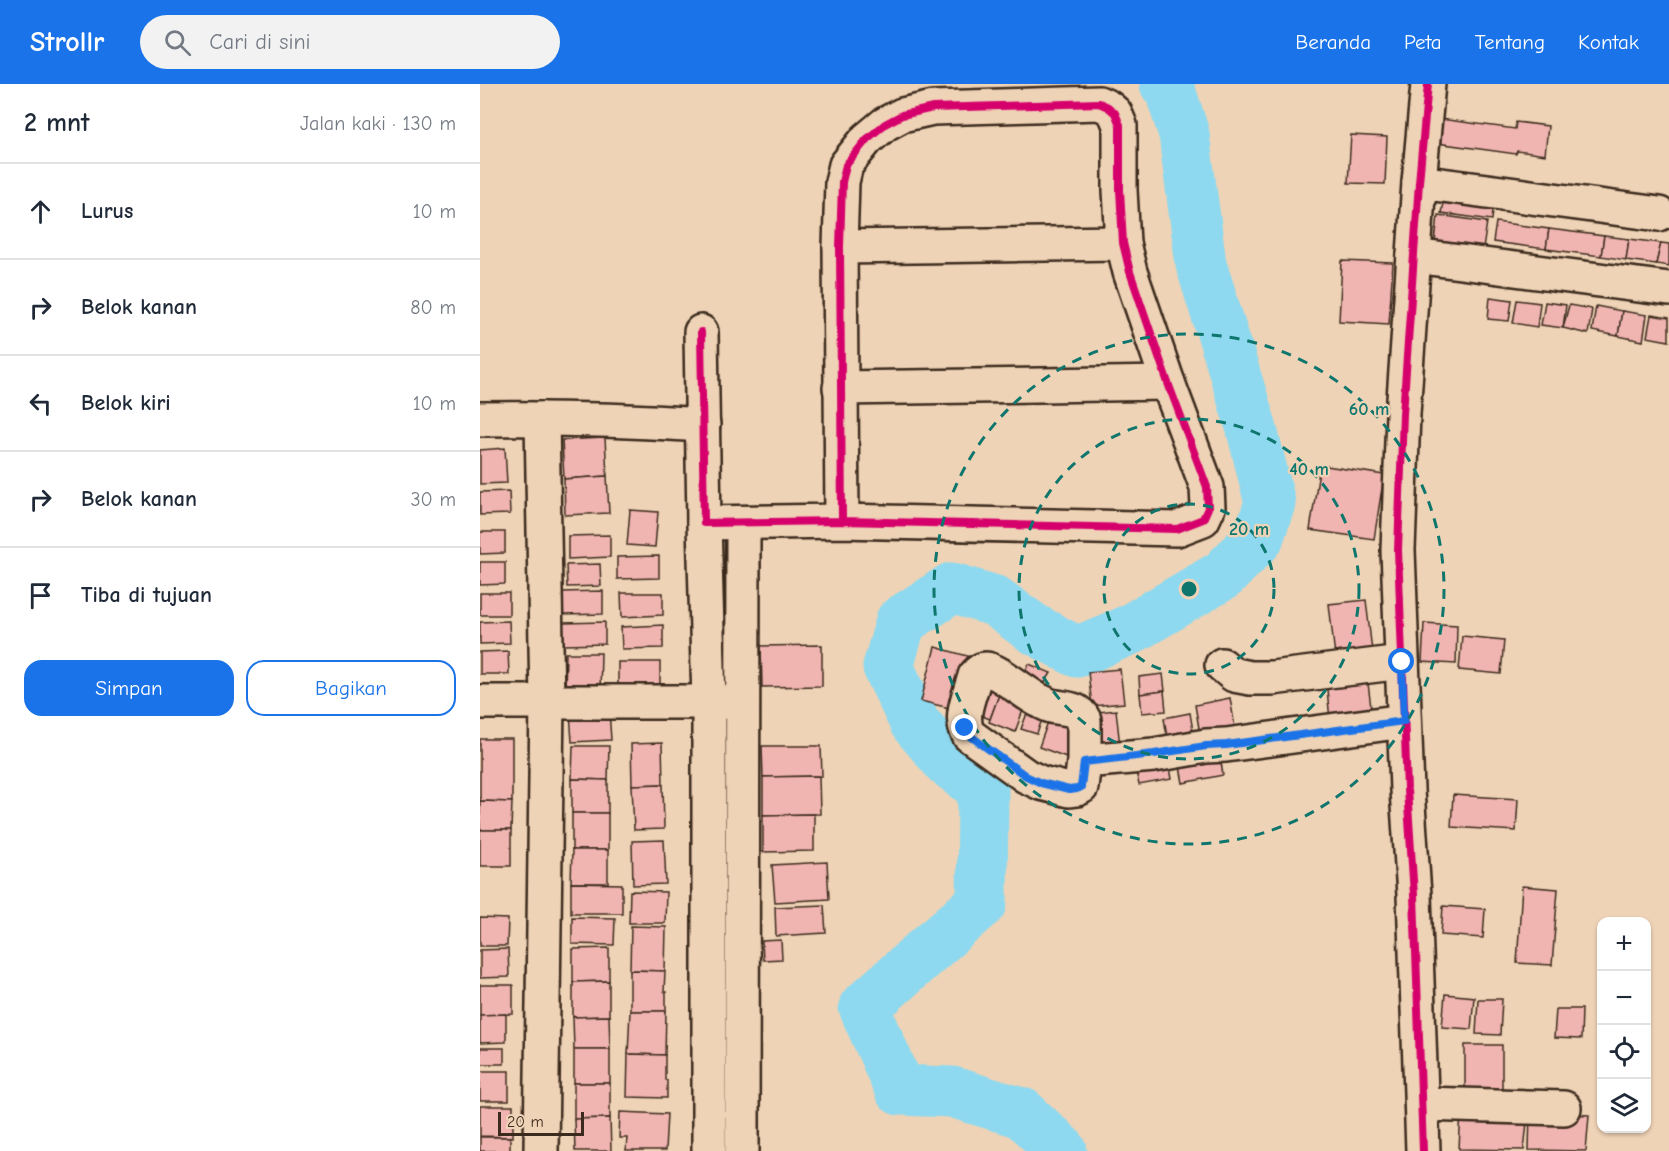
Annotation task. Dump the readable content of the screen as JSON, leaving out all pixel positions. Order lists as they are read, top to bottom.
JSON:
{
  "scale_bar": "20 m",
  "page": {
    "header": "Strollr",
    "search": "Cari di sini",
    "nav": [
      "Beranda",
      "Peta",
      "Tentang",
      "Kontak"
    ],
    "heading": ["2 mnt", "Jalan kaki · 130 m"],
    "list": [
      ["Lurus", "10 m"],
      ["Belok kanan", "80 m"],
      ["Belok kiri", "10 m"],
      ["Belok kanan", "30 m"],
      "Tiba di tujuan"
    ],
    "buttons": ["Simpan", "Bagikan"],
    "map_buttons": ["+", "−"],
    "scale": "20 m"
  },
  "rings": ["60 m", "40 m", "20 m"]
}
